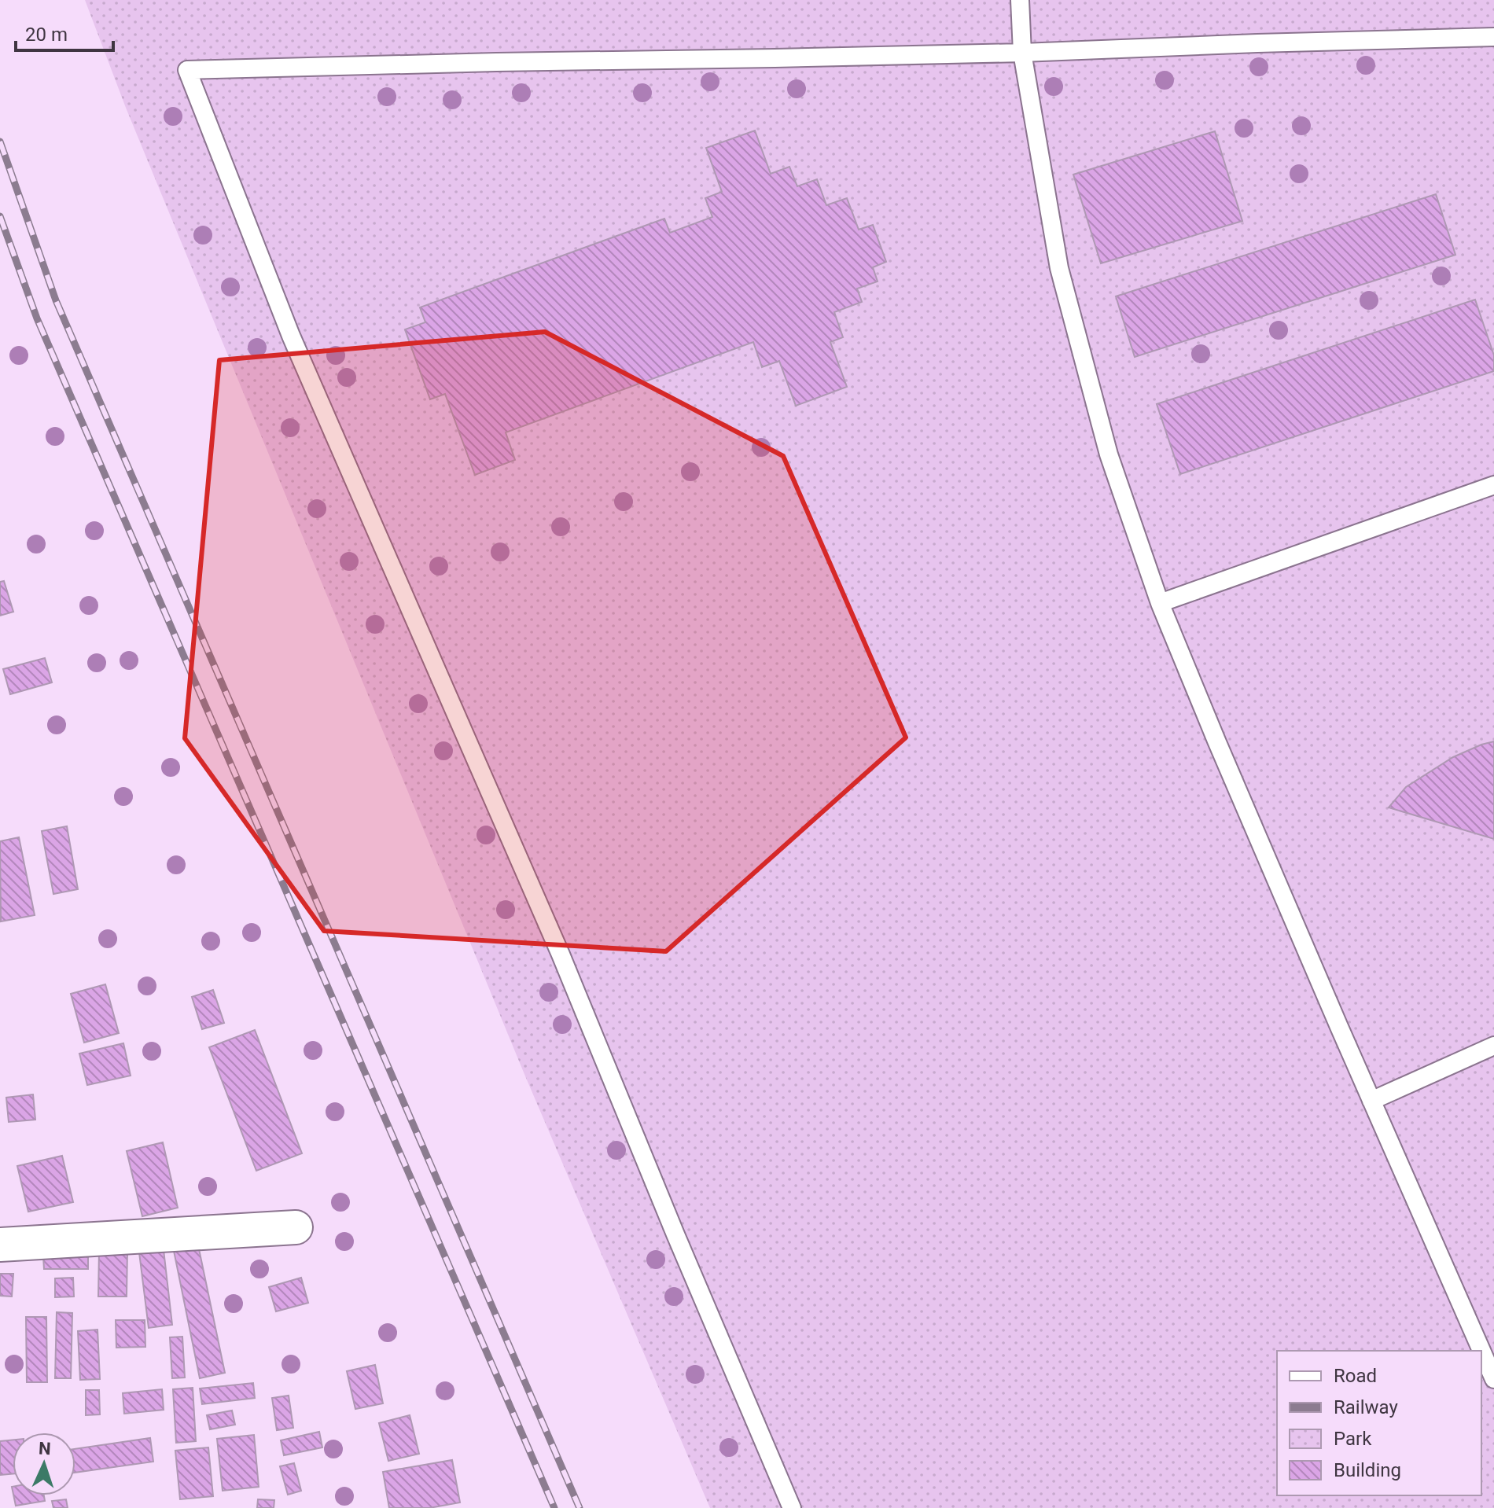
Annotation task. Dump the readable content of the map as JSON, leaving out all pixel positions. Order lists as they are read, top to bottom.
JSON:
{
  "legend": [
    "Road",
    "Railway",
    "Park",
    "Building"
  ],
  "scale_bar": "20 m",
  "north": "top"
}
